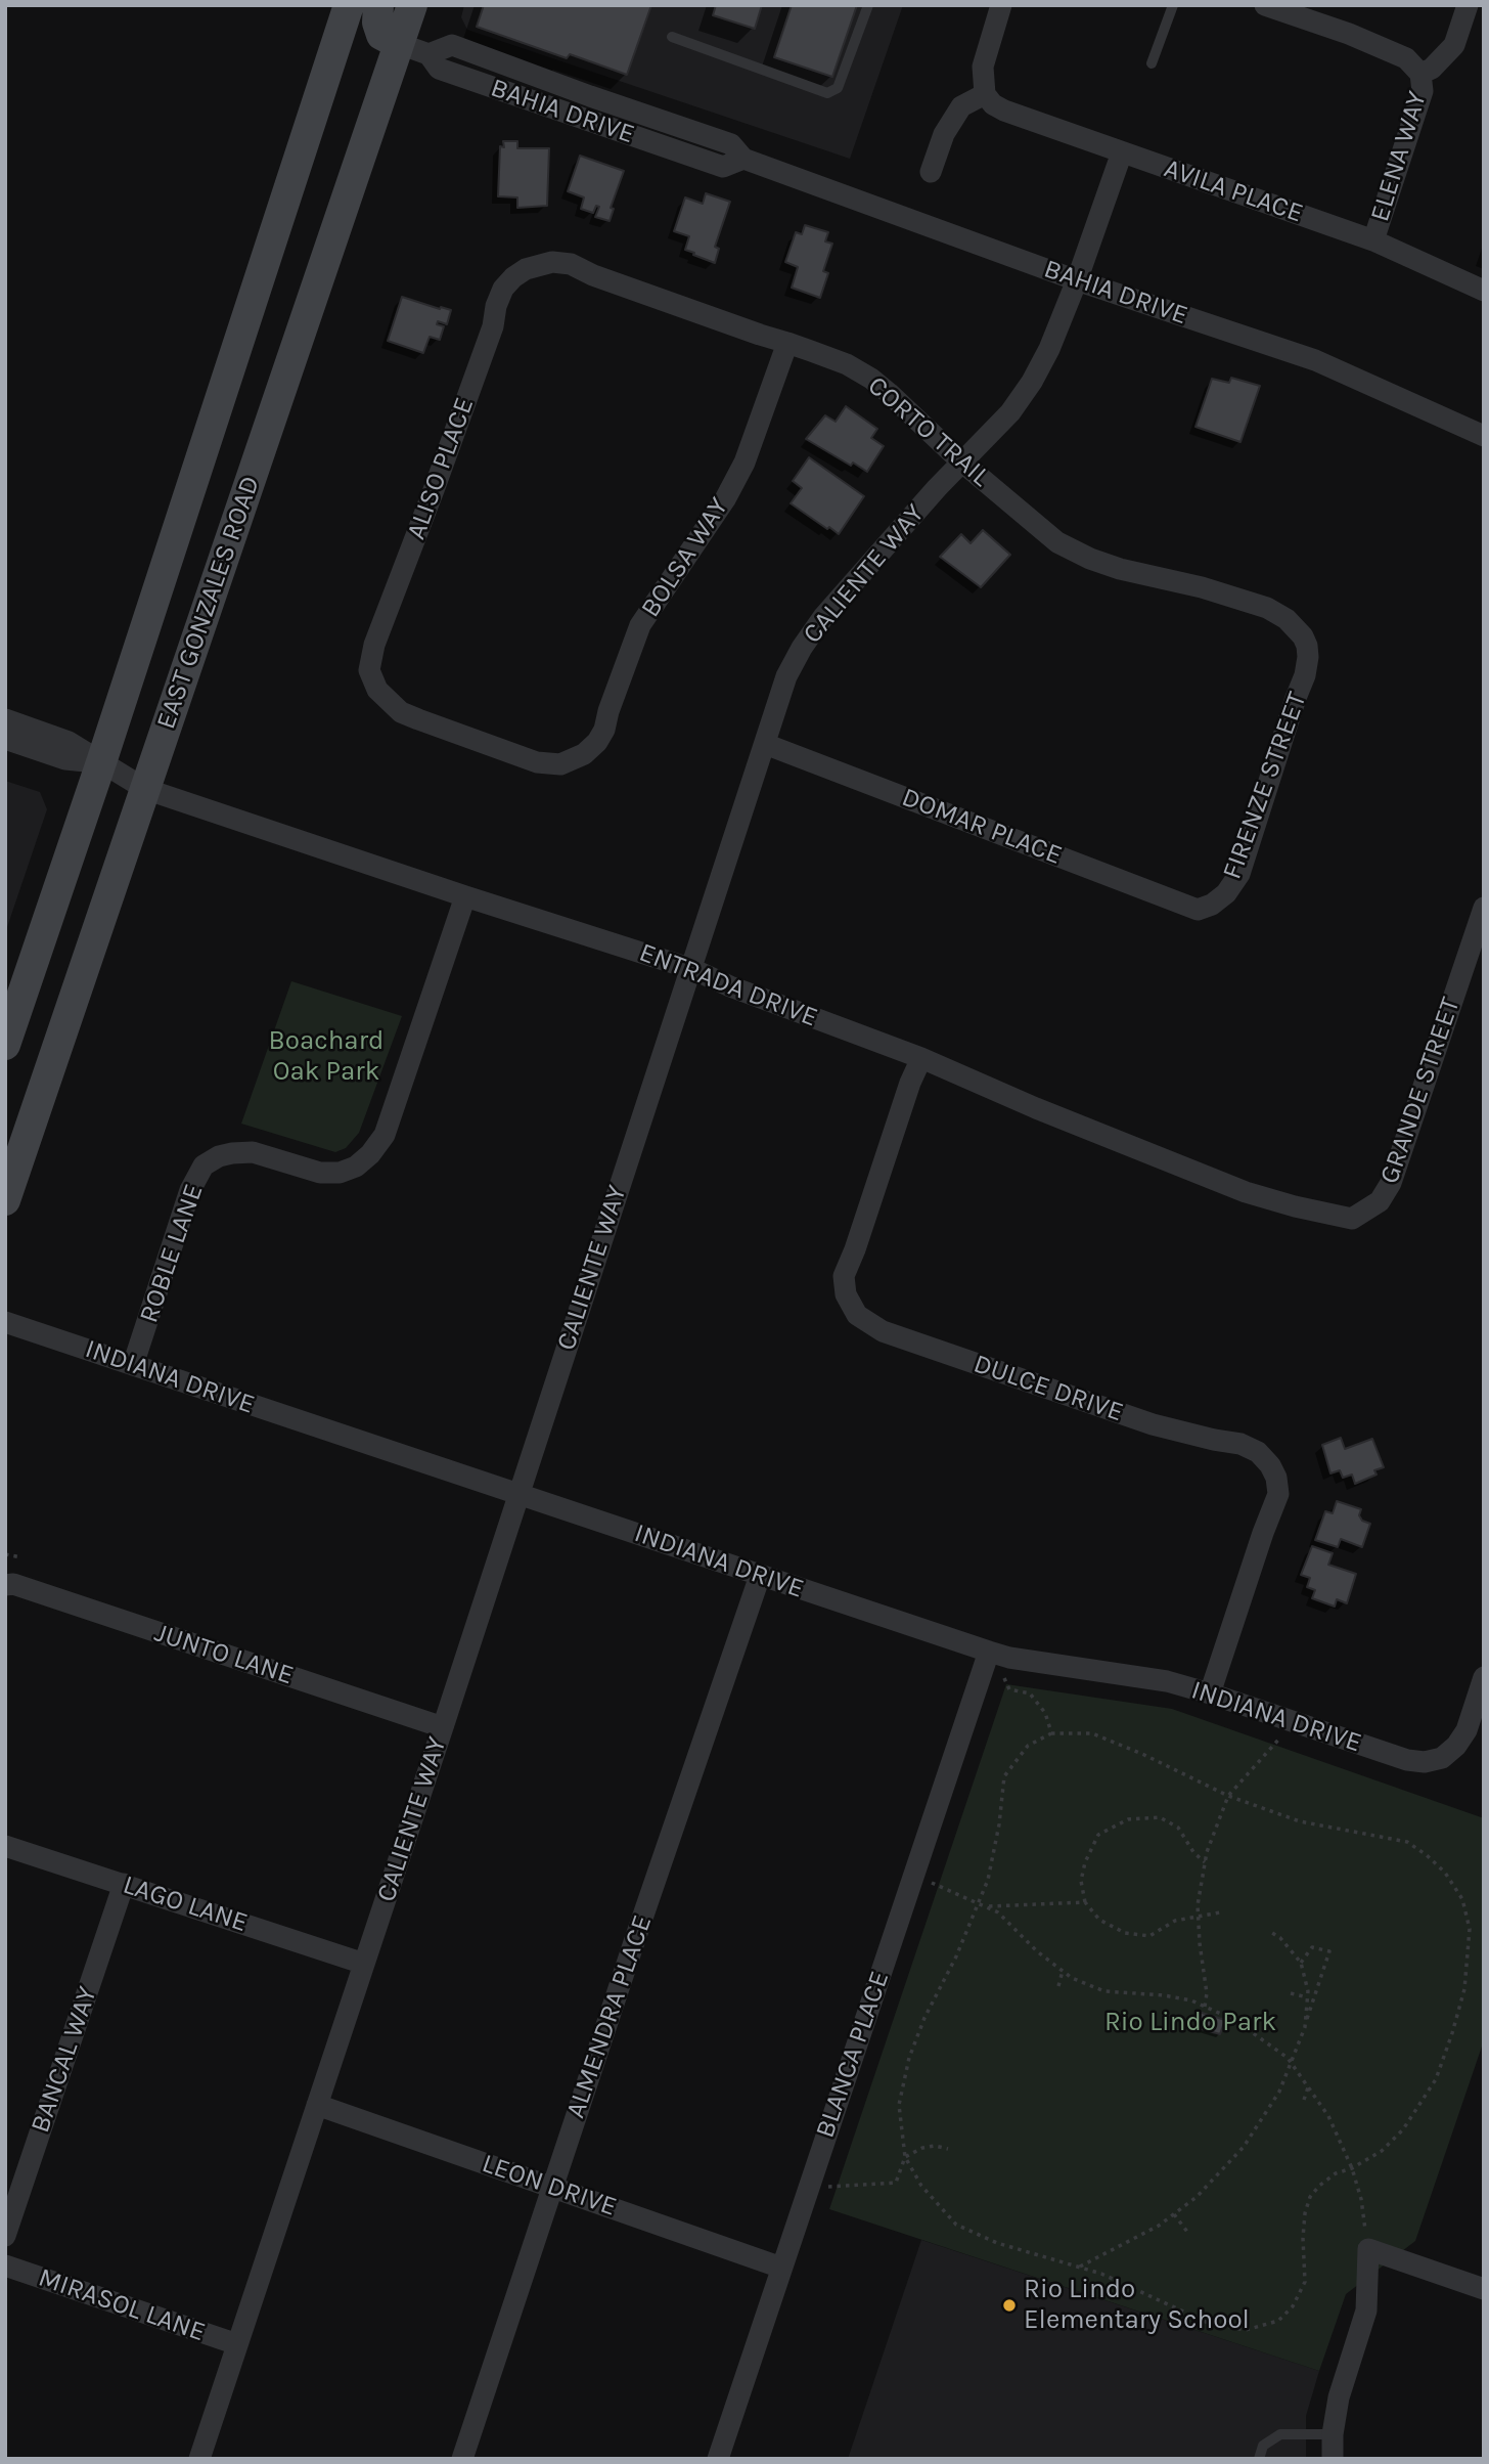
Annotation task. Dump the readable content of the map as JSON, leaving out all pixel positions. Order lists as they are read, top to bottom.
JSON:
{
  "streets": {
    "main road": ["EAST GONZALES ROAD"],
    "street": [
      "BAHIA DRIVE",
      "ELENA WAY",
      "AVILA PLACE",
      "CORTO TRAIL",
      "ALISO PLACE",
      "BOLSA WAY",
      "CALIENTE WAY",
      "FIRENZE STREET",
      "DOMAR PLACE",
      "ENTRADA DRIVE",
      "GRANDE STREET",
      "ROBLE LANE",
      "INDIANA DRIVE",
      "DULCE DRIVE",
      "JUNTO LANE",
      "LAGO LANE",
      "ALMENDRA PLACE",
      "BLANCA PLACE",
      "BANCAL WAY",
      "LEON DRIVE",
      "MIRASOL LANE"
    ]
  },
  "crossings": [
    ["BAHIA DRIVE", "CALIENTE WAY"],
    ["BAHIA DRIVE", "EAST GONZALES ROAD"],
    ["ELENA WAY", "AVILA PLACE"],
    ["AVILA PLACE", "CALIENTE WAY"],
    ["CORTO TRAIL", "ALISO PLACE"],
    ["CORTO TRAIL", "BOLSA WAY"],
    ["CORTO TRAIL", "CALIENTE WAY"],
    ["CORTO TRAIL", "FIRENZE STREET"],
    ["ALISO PLACE", "BOLSA WAY"],
    ["CALIENTE WAY", "DOMAR PLACE"],
    ["CALIENTE WAY", "ENTRADA DRIVE"],
    ["CALIENTE WAY", "INDIANA DRIVE"],
    ["CALIENTE WAY", "JUNTO LANE"],
    ["CALIENTE WAY", "LAGO LANE"],
    ["CALIENTE WAY", "LEON DRIVE"],
    ["CALIENTE WAY", "MIRASOL LANE"],
    ["EAST GONZALES ROAD", "ENTRADA DRIVE"],
    ["FIRENZE STREET", "DOMAR PLACE"],
    ["ENTRADA DRIVE", "GRANDE STREET"],
    ["ENTRADA DRIVE", "ROBLE LANE"],
    ["ENTRADA DRIVE", "DULCE DRIVE"],
    ["ROBLE LANE", "INDIANA DRIVE"],
    ["INDIANA DRIVE", "DULCE DRIVE"],
    ["INDIANA DRIVE", "ALMENDRA PLACE"],
    ["INDIANA DRIVE", "BLANCA PLACE"],
    ["LAGO LANE", "BANCAL WAY"],
    ["ALMENDRA PLACE", "LEON DRIVE"],
    ["BLANCA PLACE", "LEON DRIVE"]
  ],
  "parks": ["Boachard Oak Park", "Rio Lindo Park"],
  "places": ["Rio Lindo Elementary School"]
}
